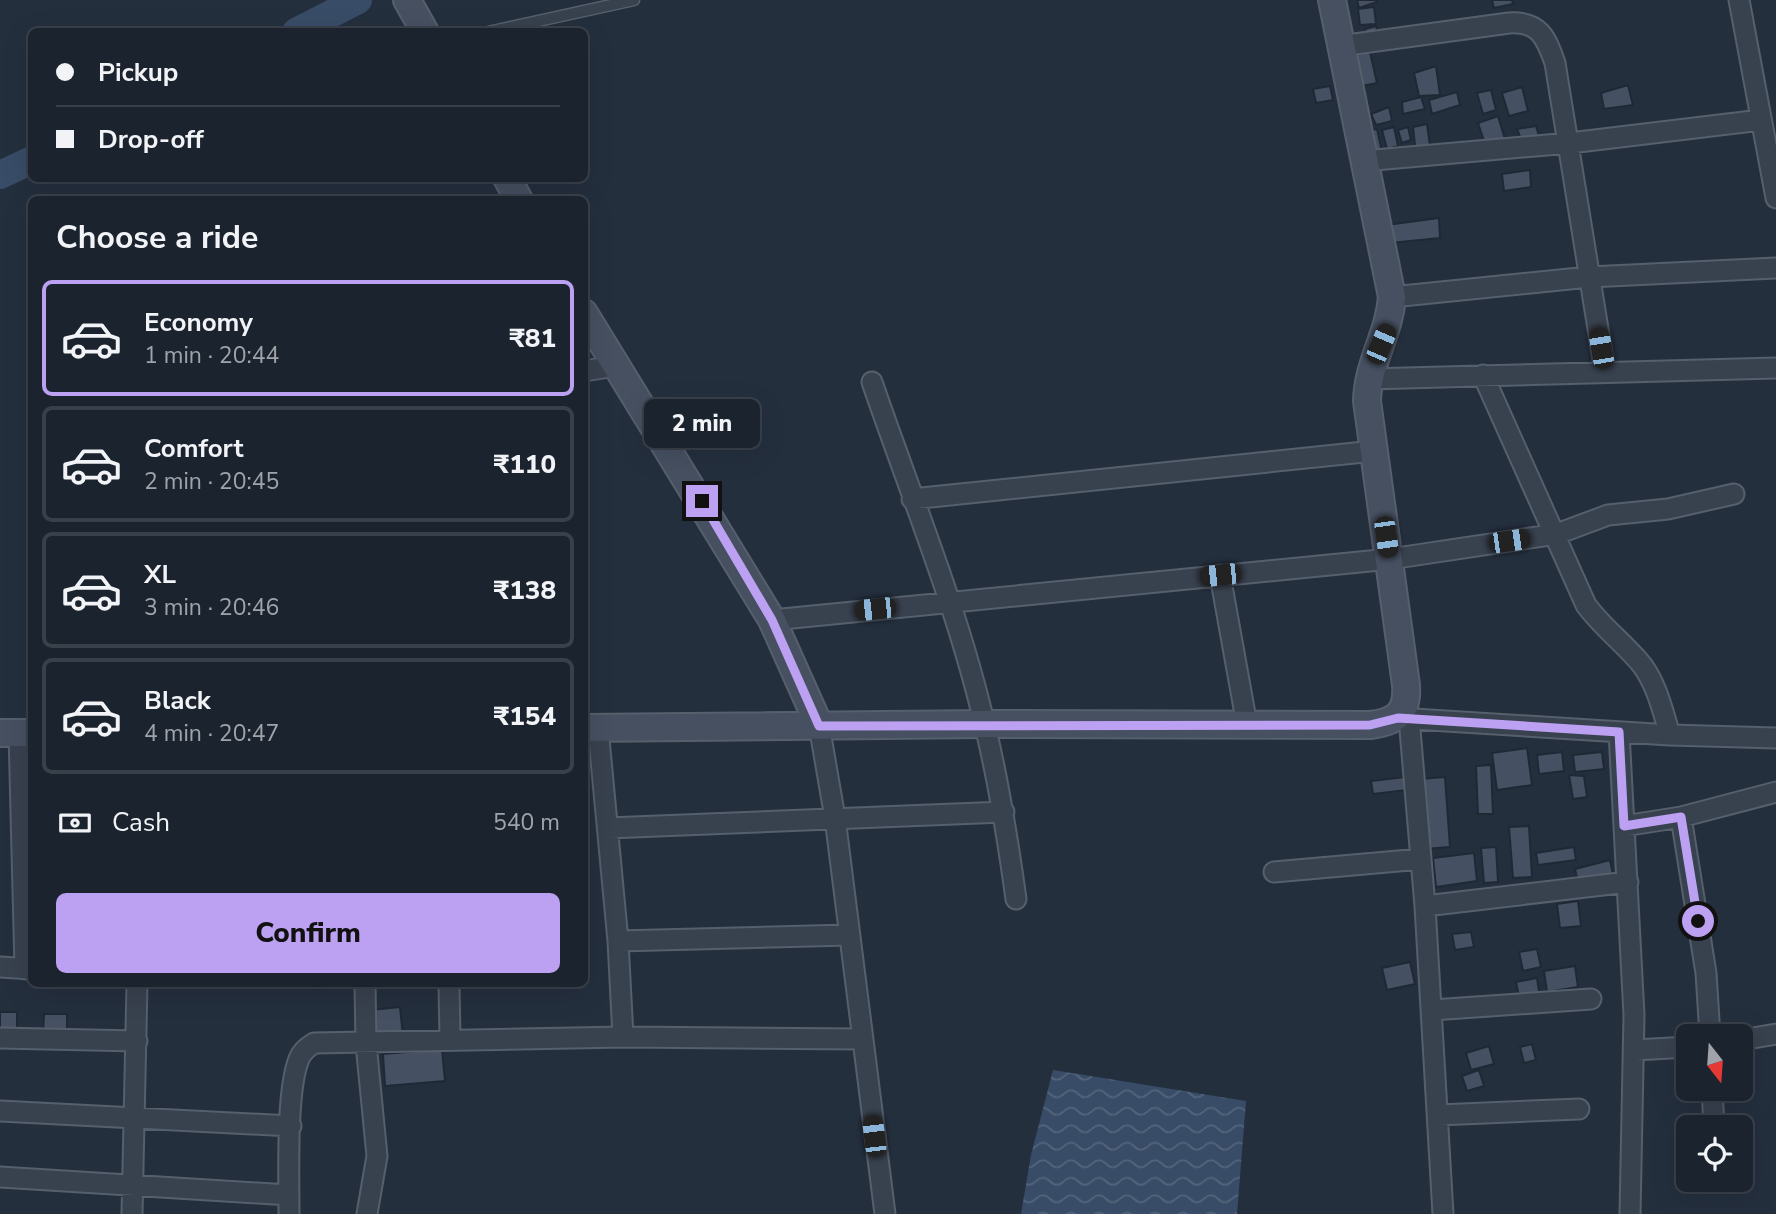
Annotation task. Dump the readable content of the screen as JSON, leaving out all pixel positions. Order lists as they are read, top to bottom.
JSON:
{
  "north": "bottom",
  "page": {
    "banner": ["Pickup", "Drop-off"],
    "heading": "Choose a ride",
    "list": [
      {
        "name": "Economy",
        "note": "1 min · 20:44",
        "value": "₹81"
      },
      {
        "name": "Comfort",
        "note": "2 min · 20:45",
        "value": "₹110"
      },
      {
        "name": "XL",
        "note": "3 min · 20:46",
        "value": "₹138"
      },
      {
        "name": "Black",
        "note": "4 min · 20:47",
        "value": "₹154"
      }
    ],
    "bubble": "2 min",
    "pay": ["Cash", "540 m"],
    "buttons": "Confirm"
  }
}
